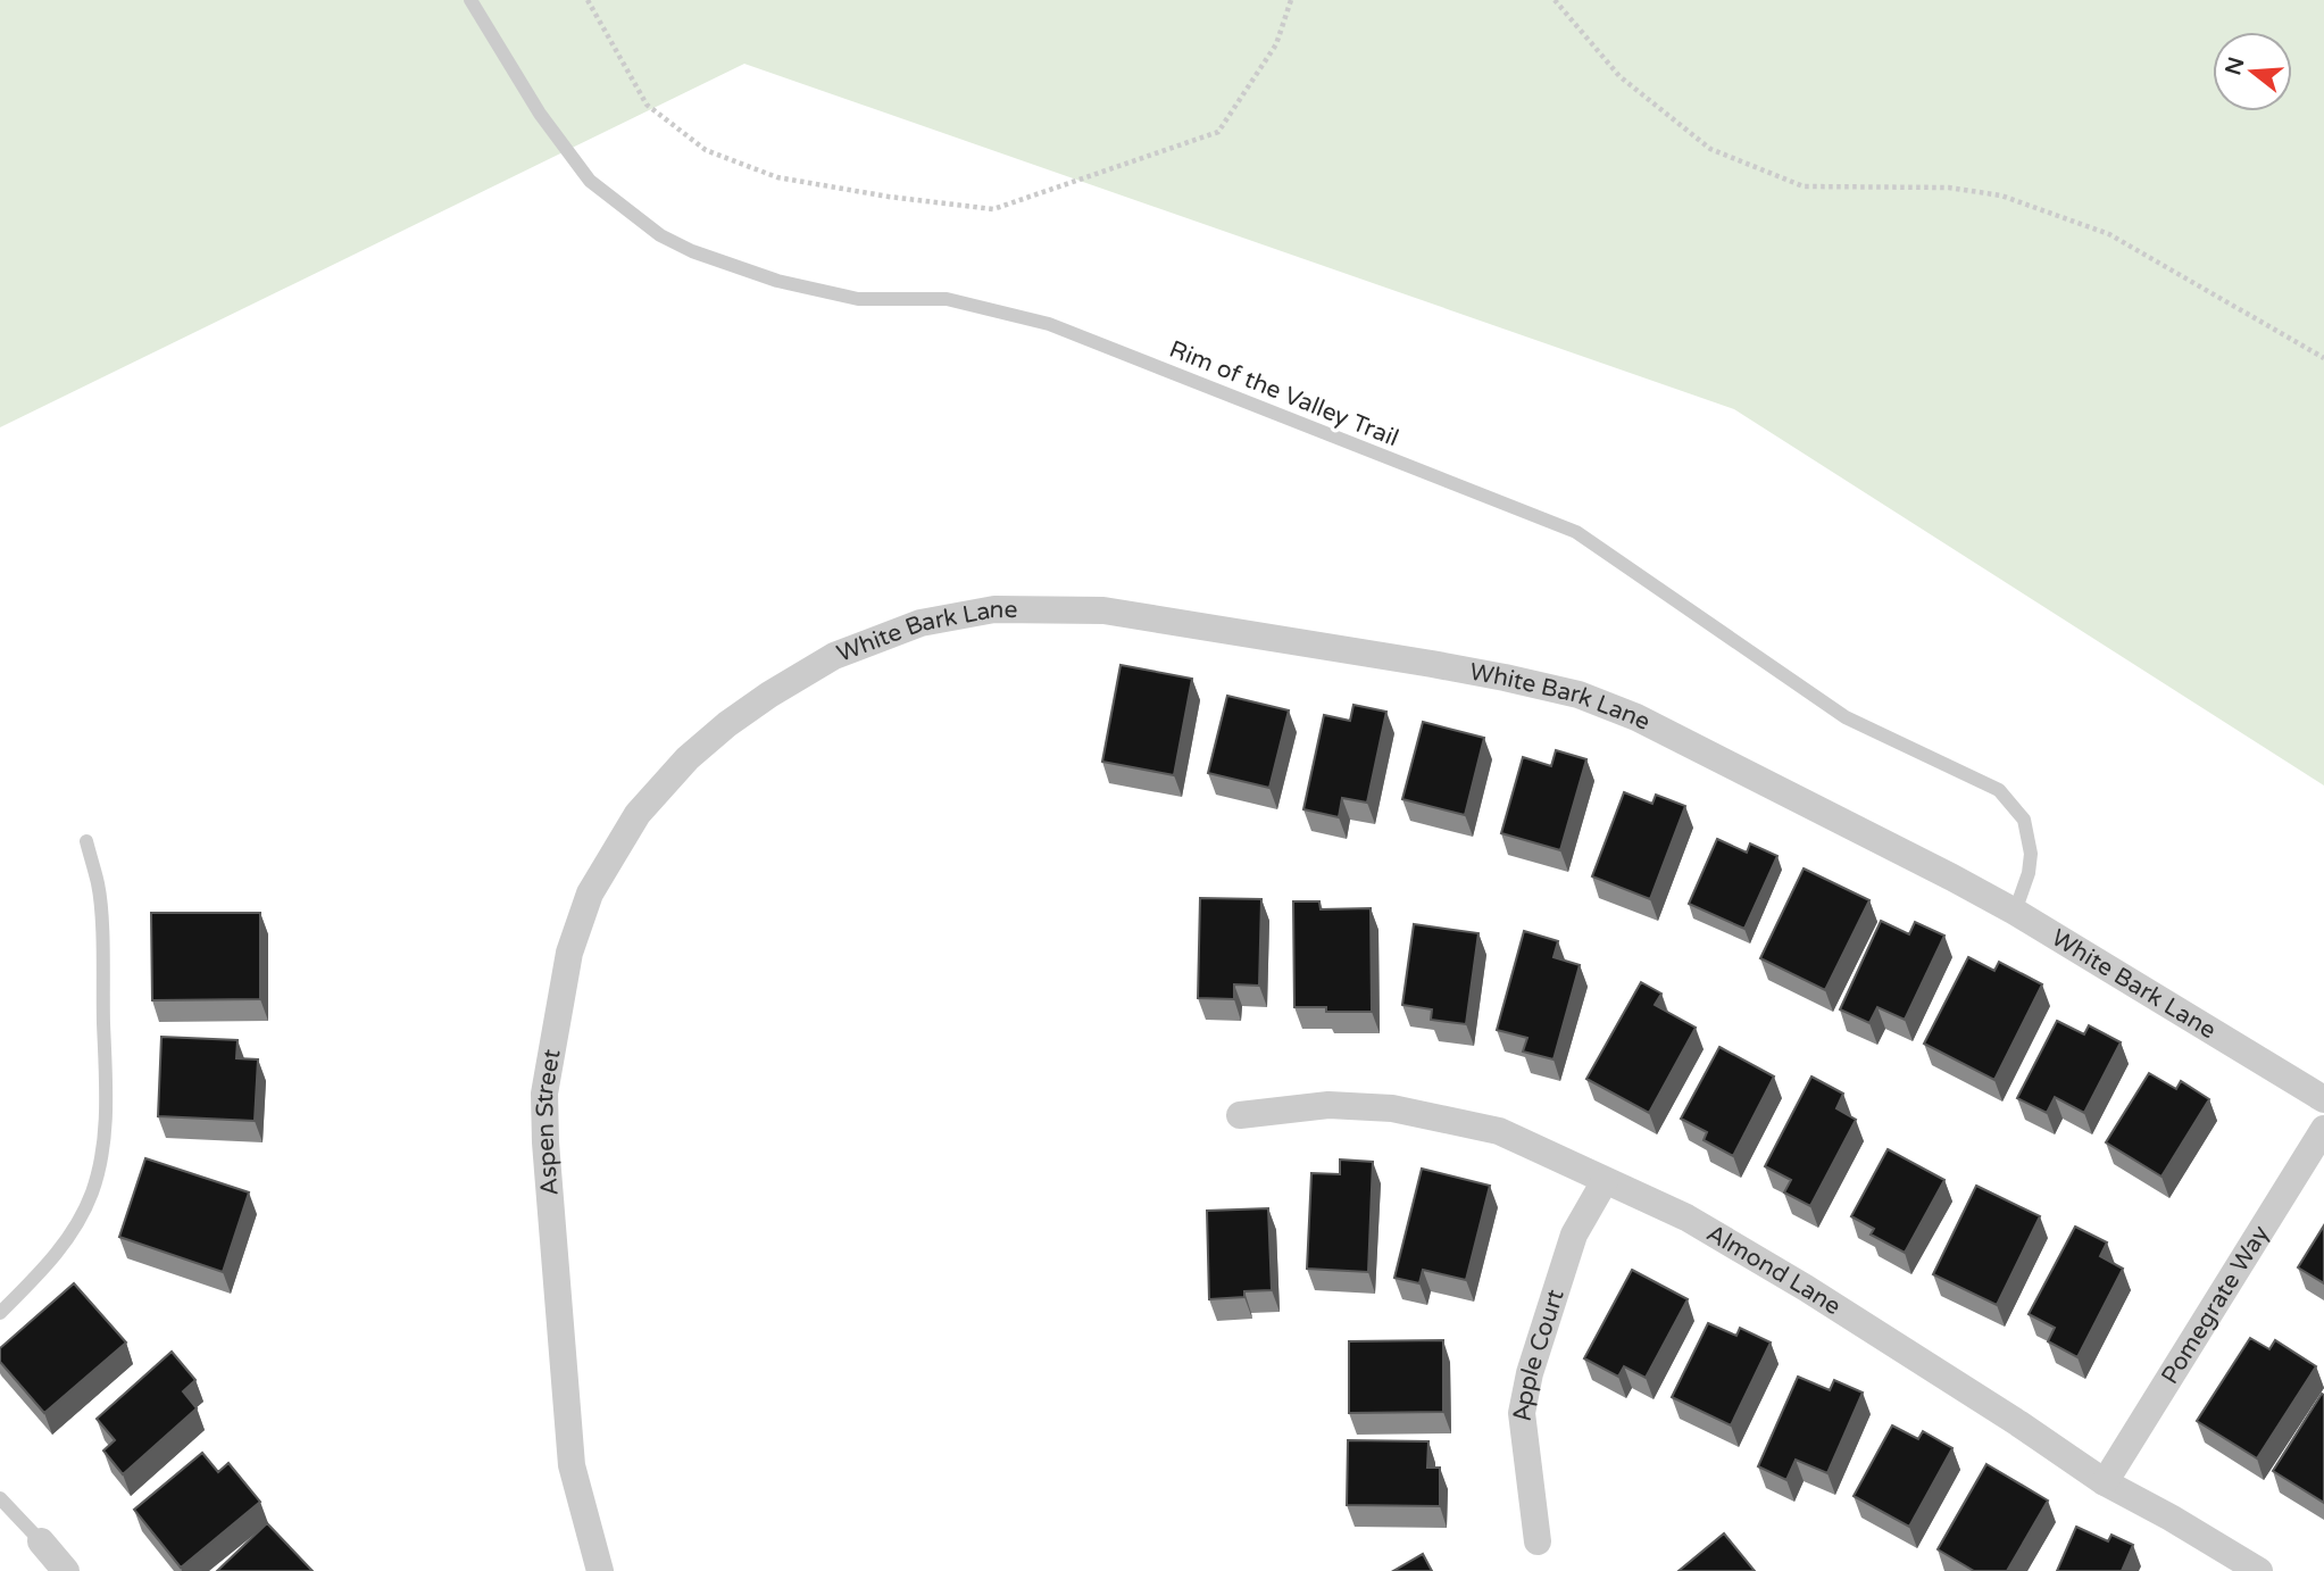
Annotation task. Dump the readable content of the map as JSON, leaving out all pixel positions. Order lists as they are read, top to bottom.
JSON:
{
  "streets": {
    "street": [
      "White Bark Lane",
      "Aspen Street",
      "Almond Lane",
      "Pomegrate Way",
      "Apple Court"
    ],
    "lane": ["Rim of the Valley Trail"]
  },
  "crossings": [
    ["Rim of the Valley Trail", "White Bark Lane"],
    ["White Bark Lane", "Aspen Street"],
    ["Almond Lane", "Pomegrate Way"],
    ["Almond Lane", "Apple Court"]
  ],
  "north": "left"
}
